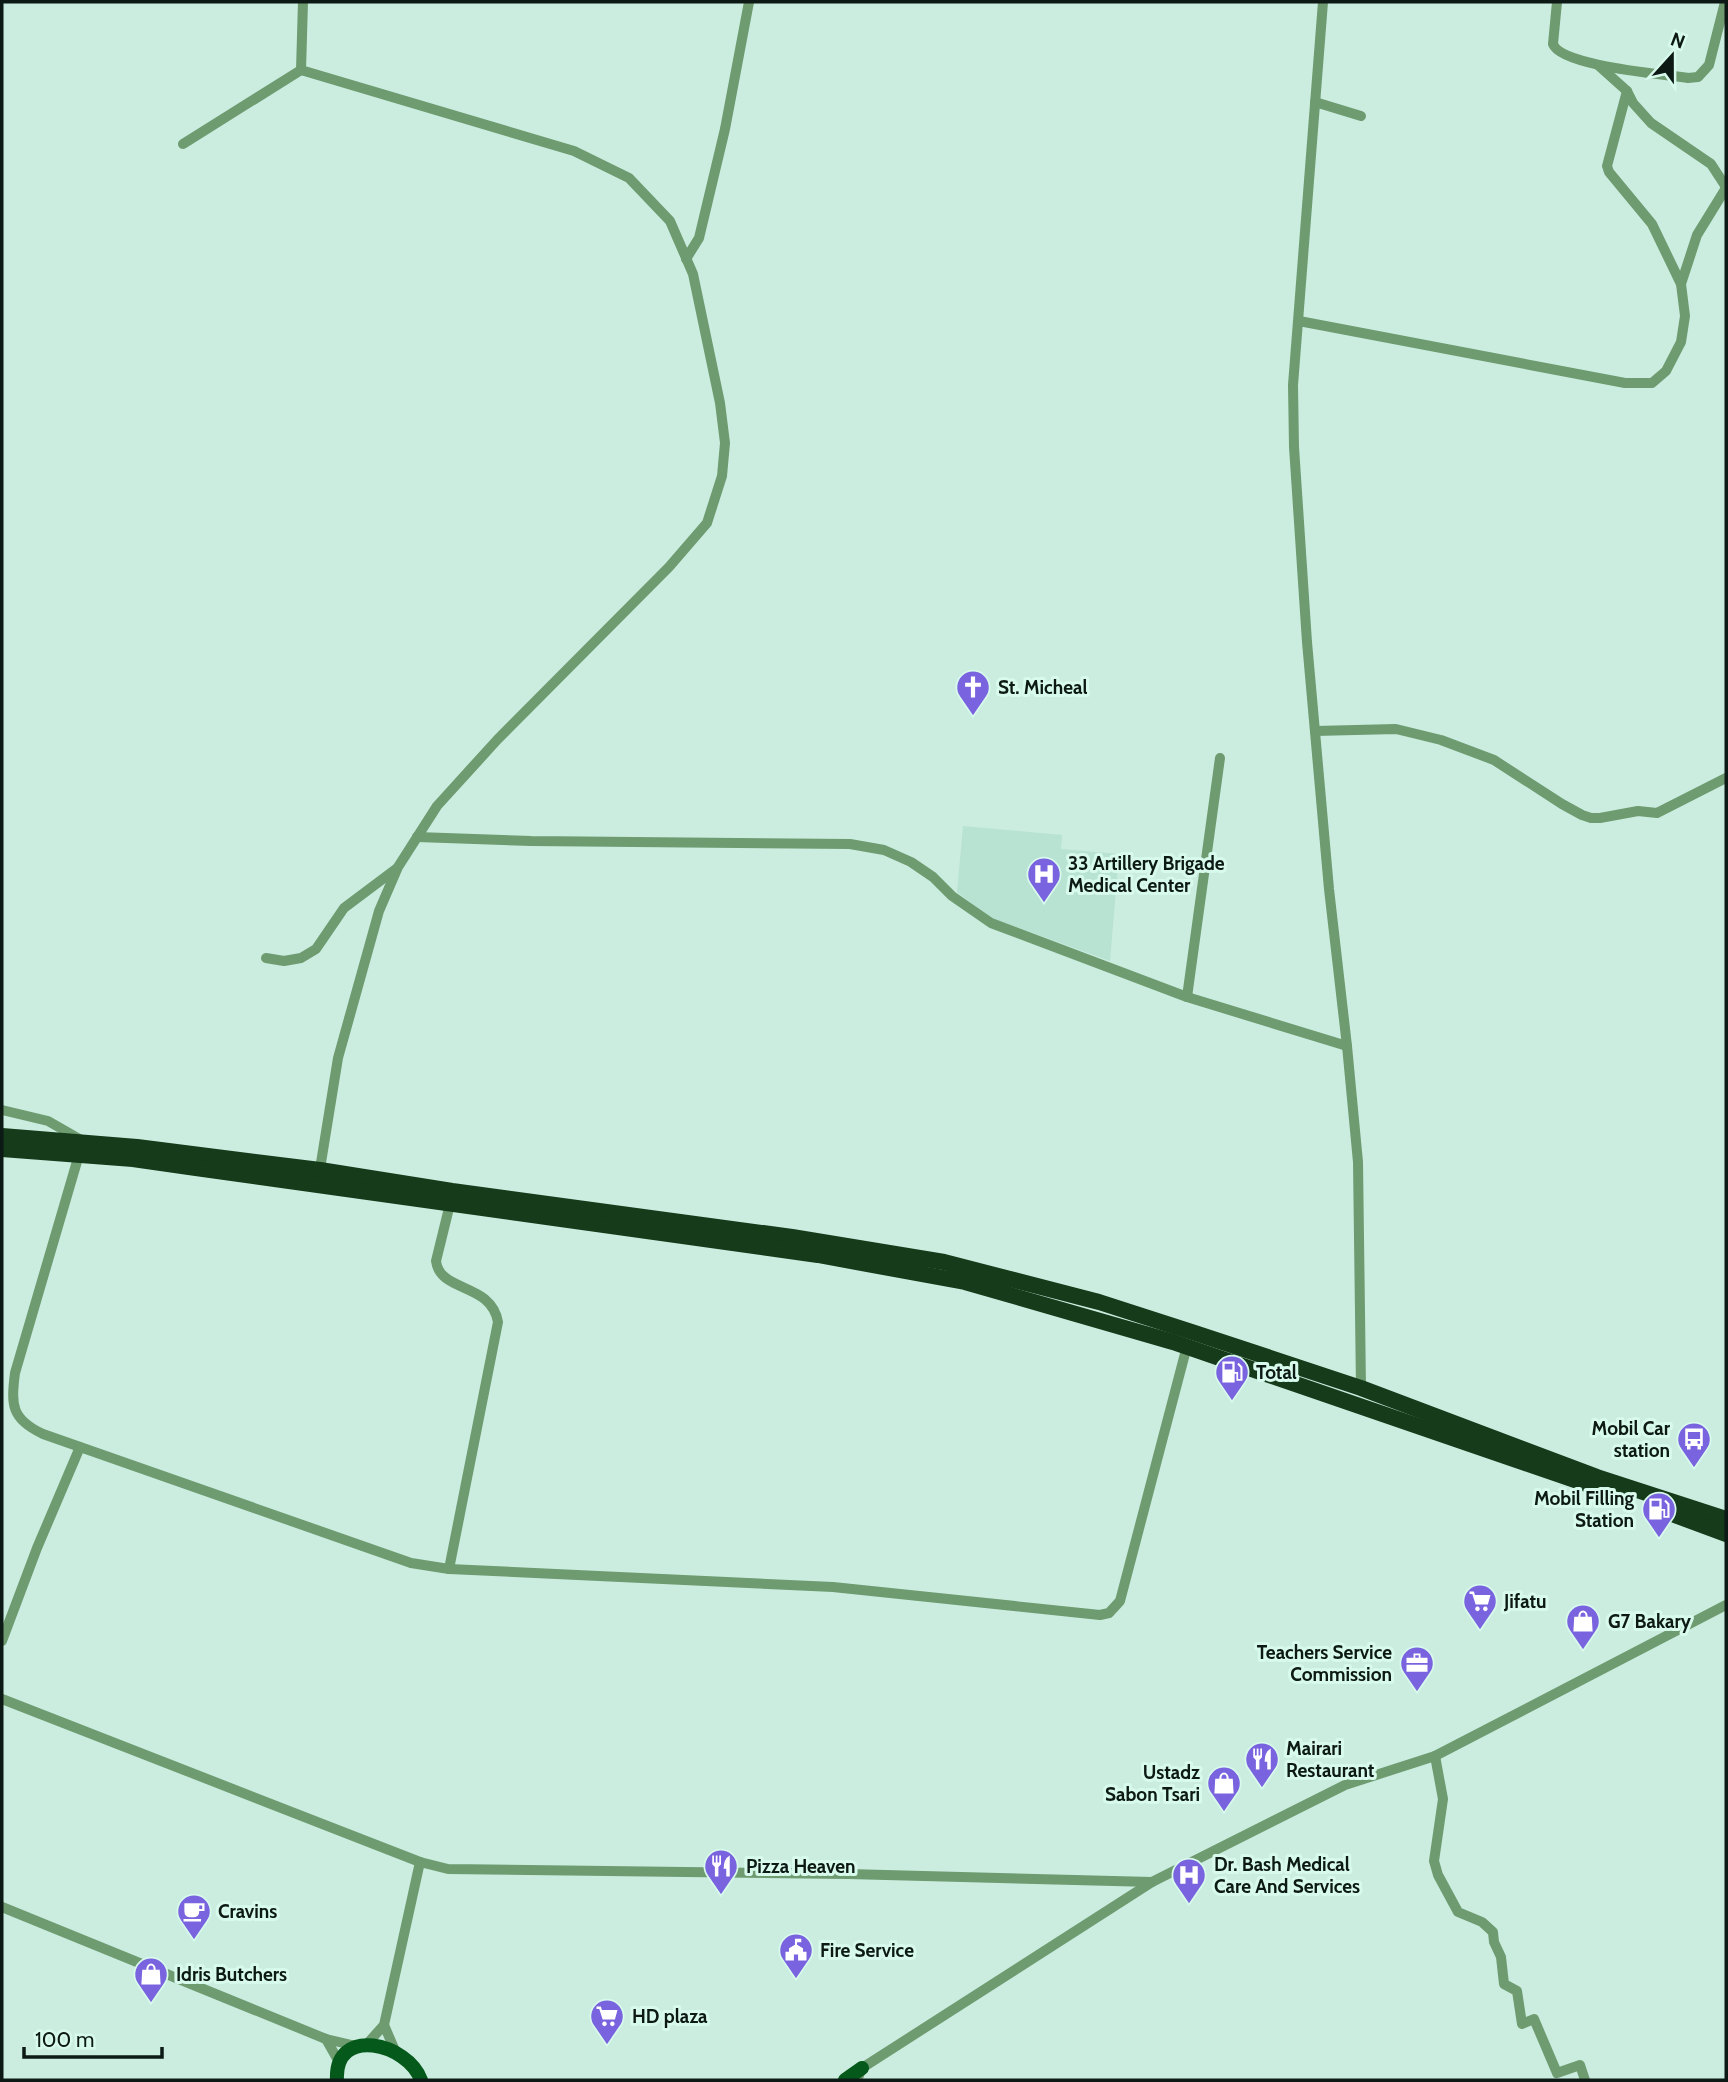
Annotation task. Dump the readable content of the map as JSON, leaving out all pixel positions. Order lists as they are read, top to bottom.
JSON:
{
  "places": {
    "church": ["St. Micheal"],
    "hospital": ["33 Artillery Brigade Medical Center", "Dr. Bash Medical Care And Services"],
    "fuel station": ["Total", "Mobil Filling Station"],
    "bus stop": ["Mobil Car station"],
    "supermarket": ["Jifatu", "HD plaza"],
    "shop": ["G7 Bakary", "Ustadz Sabon Tsari", "Idris Butchers"],
    "office": ["Teachers Service Commission"],
    "restaurant": ["Mairari Restaurant", "Pizza Heaven"],
    "cafe": ["Cravins"],
    "public building": ["Fire Service"]
  },
  "scale_bar": "100 m",
  "north": "top"
}
